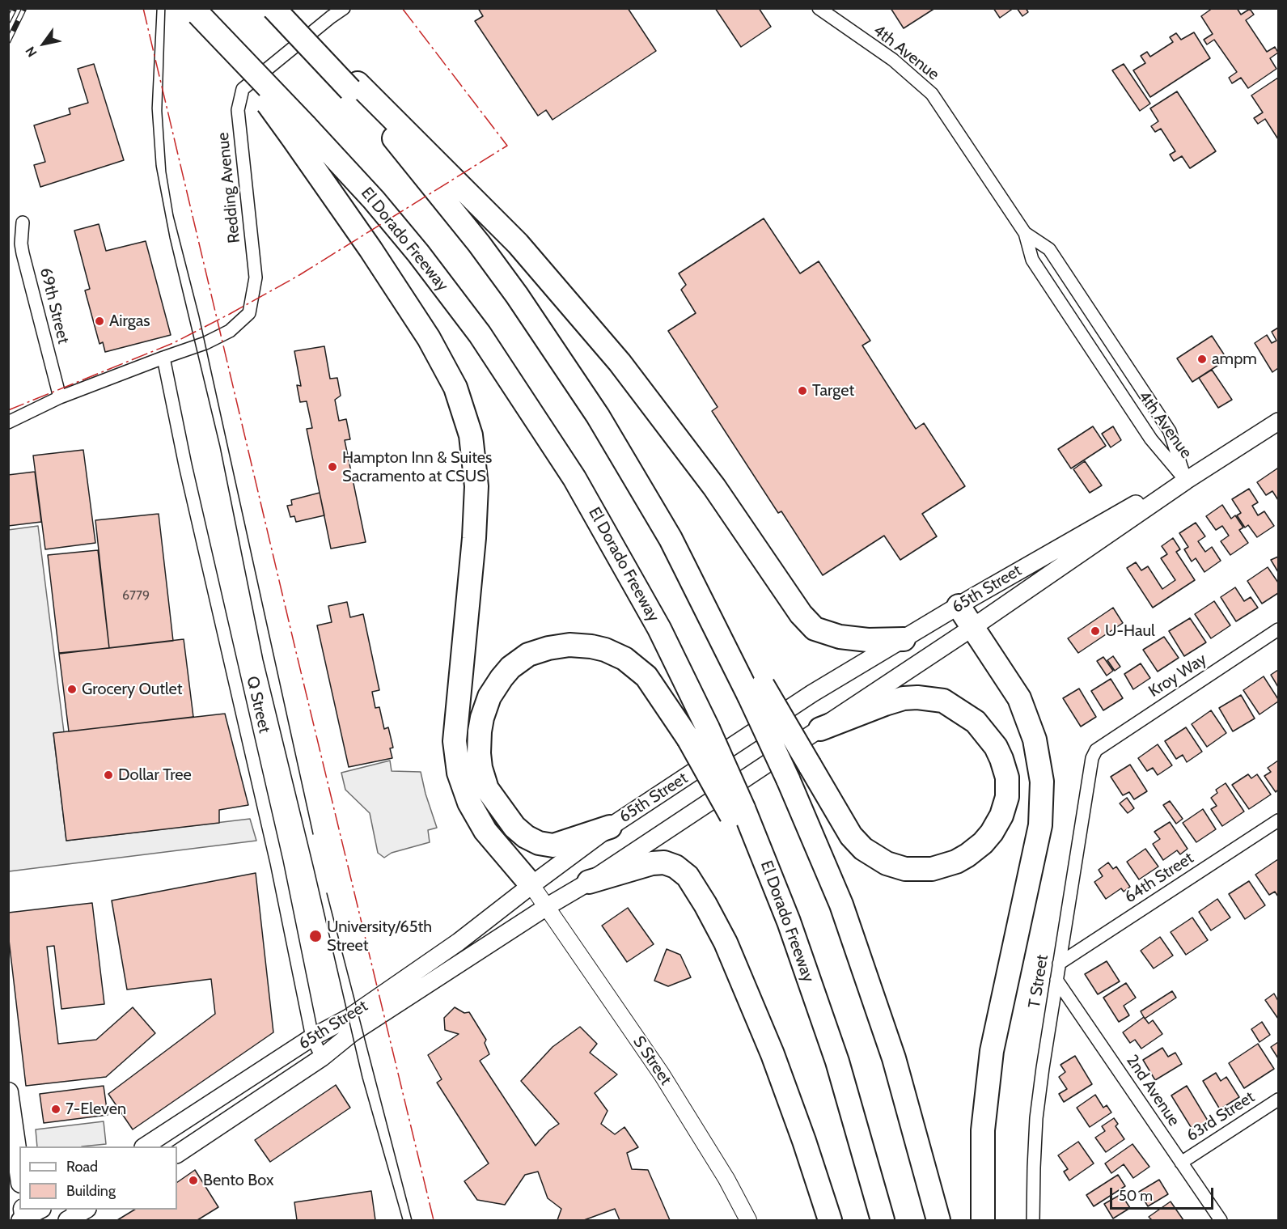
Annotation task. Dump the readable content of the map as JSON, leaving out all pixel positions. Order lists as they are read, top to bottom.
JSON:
{
  "streets": {
    "highway": ["El Dorado Freeway"],
    "main road": ["65th Street"],
    "street": [
      "4th Avenue",
      "Redding Avenue",
      "69th Street",
      "Kroy Way",
      "Q Street",
      "64th Street",
      "T Street",
      "S Street",
      "2nd Avenue",
      "63rd Street"
    ]
  },
  "crossings": [
    ["4th Avenue", "65th Street"],
    ["Redding Avenue", "Q Street"],
    ["65th Street", "Q Street"],
    ["65th Street", "S Street"],
    ["Kroy Way", "T Street"],
    ["64th Street", "T Street"],
    ["T Street", "2nd Avenue"],
    ["2nd Avenue", "63rd Street"]
  ],
  "places": [
    "Airgas",
    "ampm",
    "Target",
    "Hampton Inn & Suites Sacramento at CSUS",
    "U-Haul",
    "Grocery Outlet",
    "Dollar Tree",
    "University/65th Street",
    "7-Eleven",
    "Bento Box"
  ],
  "house_numbers": ["6779"],
  "legend": ["Road", "Building"],
  "scale_bar": "50 m",
  "north": "bottom left"
}
